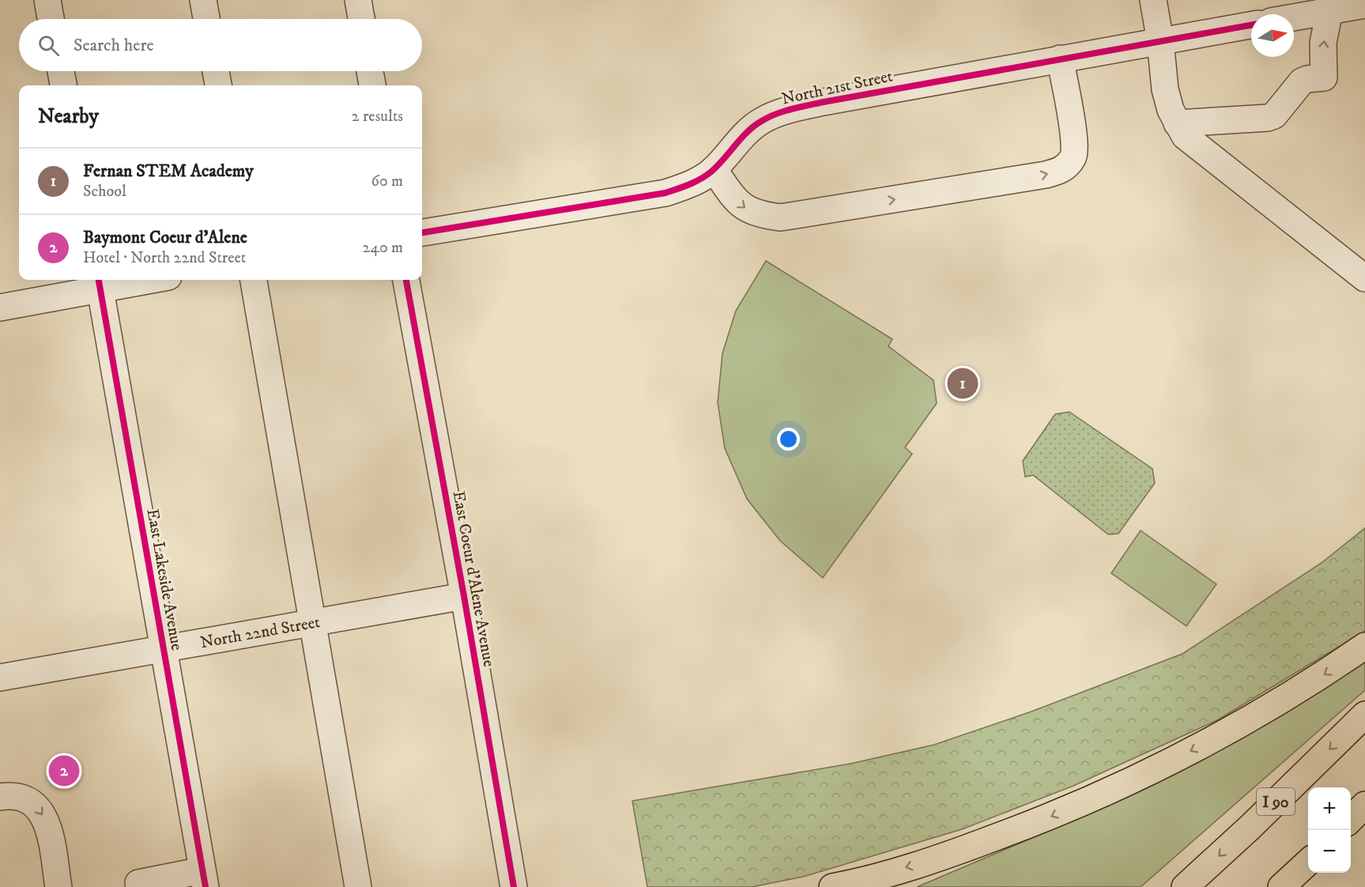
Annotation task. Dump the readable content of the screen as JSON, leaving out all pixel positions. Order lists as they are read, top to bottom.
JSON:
{
  "streets": {
    "highway": ["I 90"],
    "street": [
      "North 21st Street",
      "East Coeur d'Alene Avenue",
      "East Lakeside Avenue",
      "North 22nd Street"
    ]
  },
  "crossings": [
    ["East Coeur d'Alene Avenue", "North 22nd Street"],
    ["East Lakeside Avenue", "North 22nd Street"]
  ],
  "north": "right",
  "page": {
    "search": "Search here",
    "heading": ["Nearby", "2 results"],
    "list": [
      {
        "mark": "1",
        "name": "Fernan STEM Academy",
        "note": "School",
        "value": "60 m"
      },
      {
        "mark": "2",
        "name": "Baymont Coeur d'Alene",
        "note": "Hotel · North 22nd Street",
        "value": "240 m"
      }
    ],
    "pins": ["1", "2"],
    "map_buttons": ["+", "−"]
  }
}
